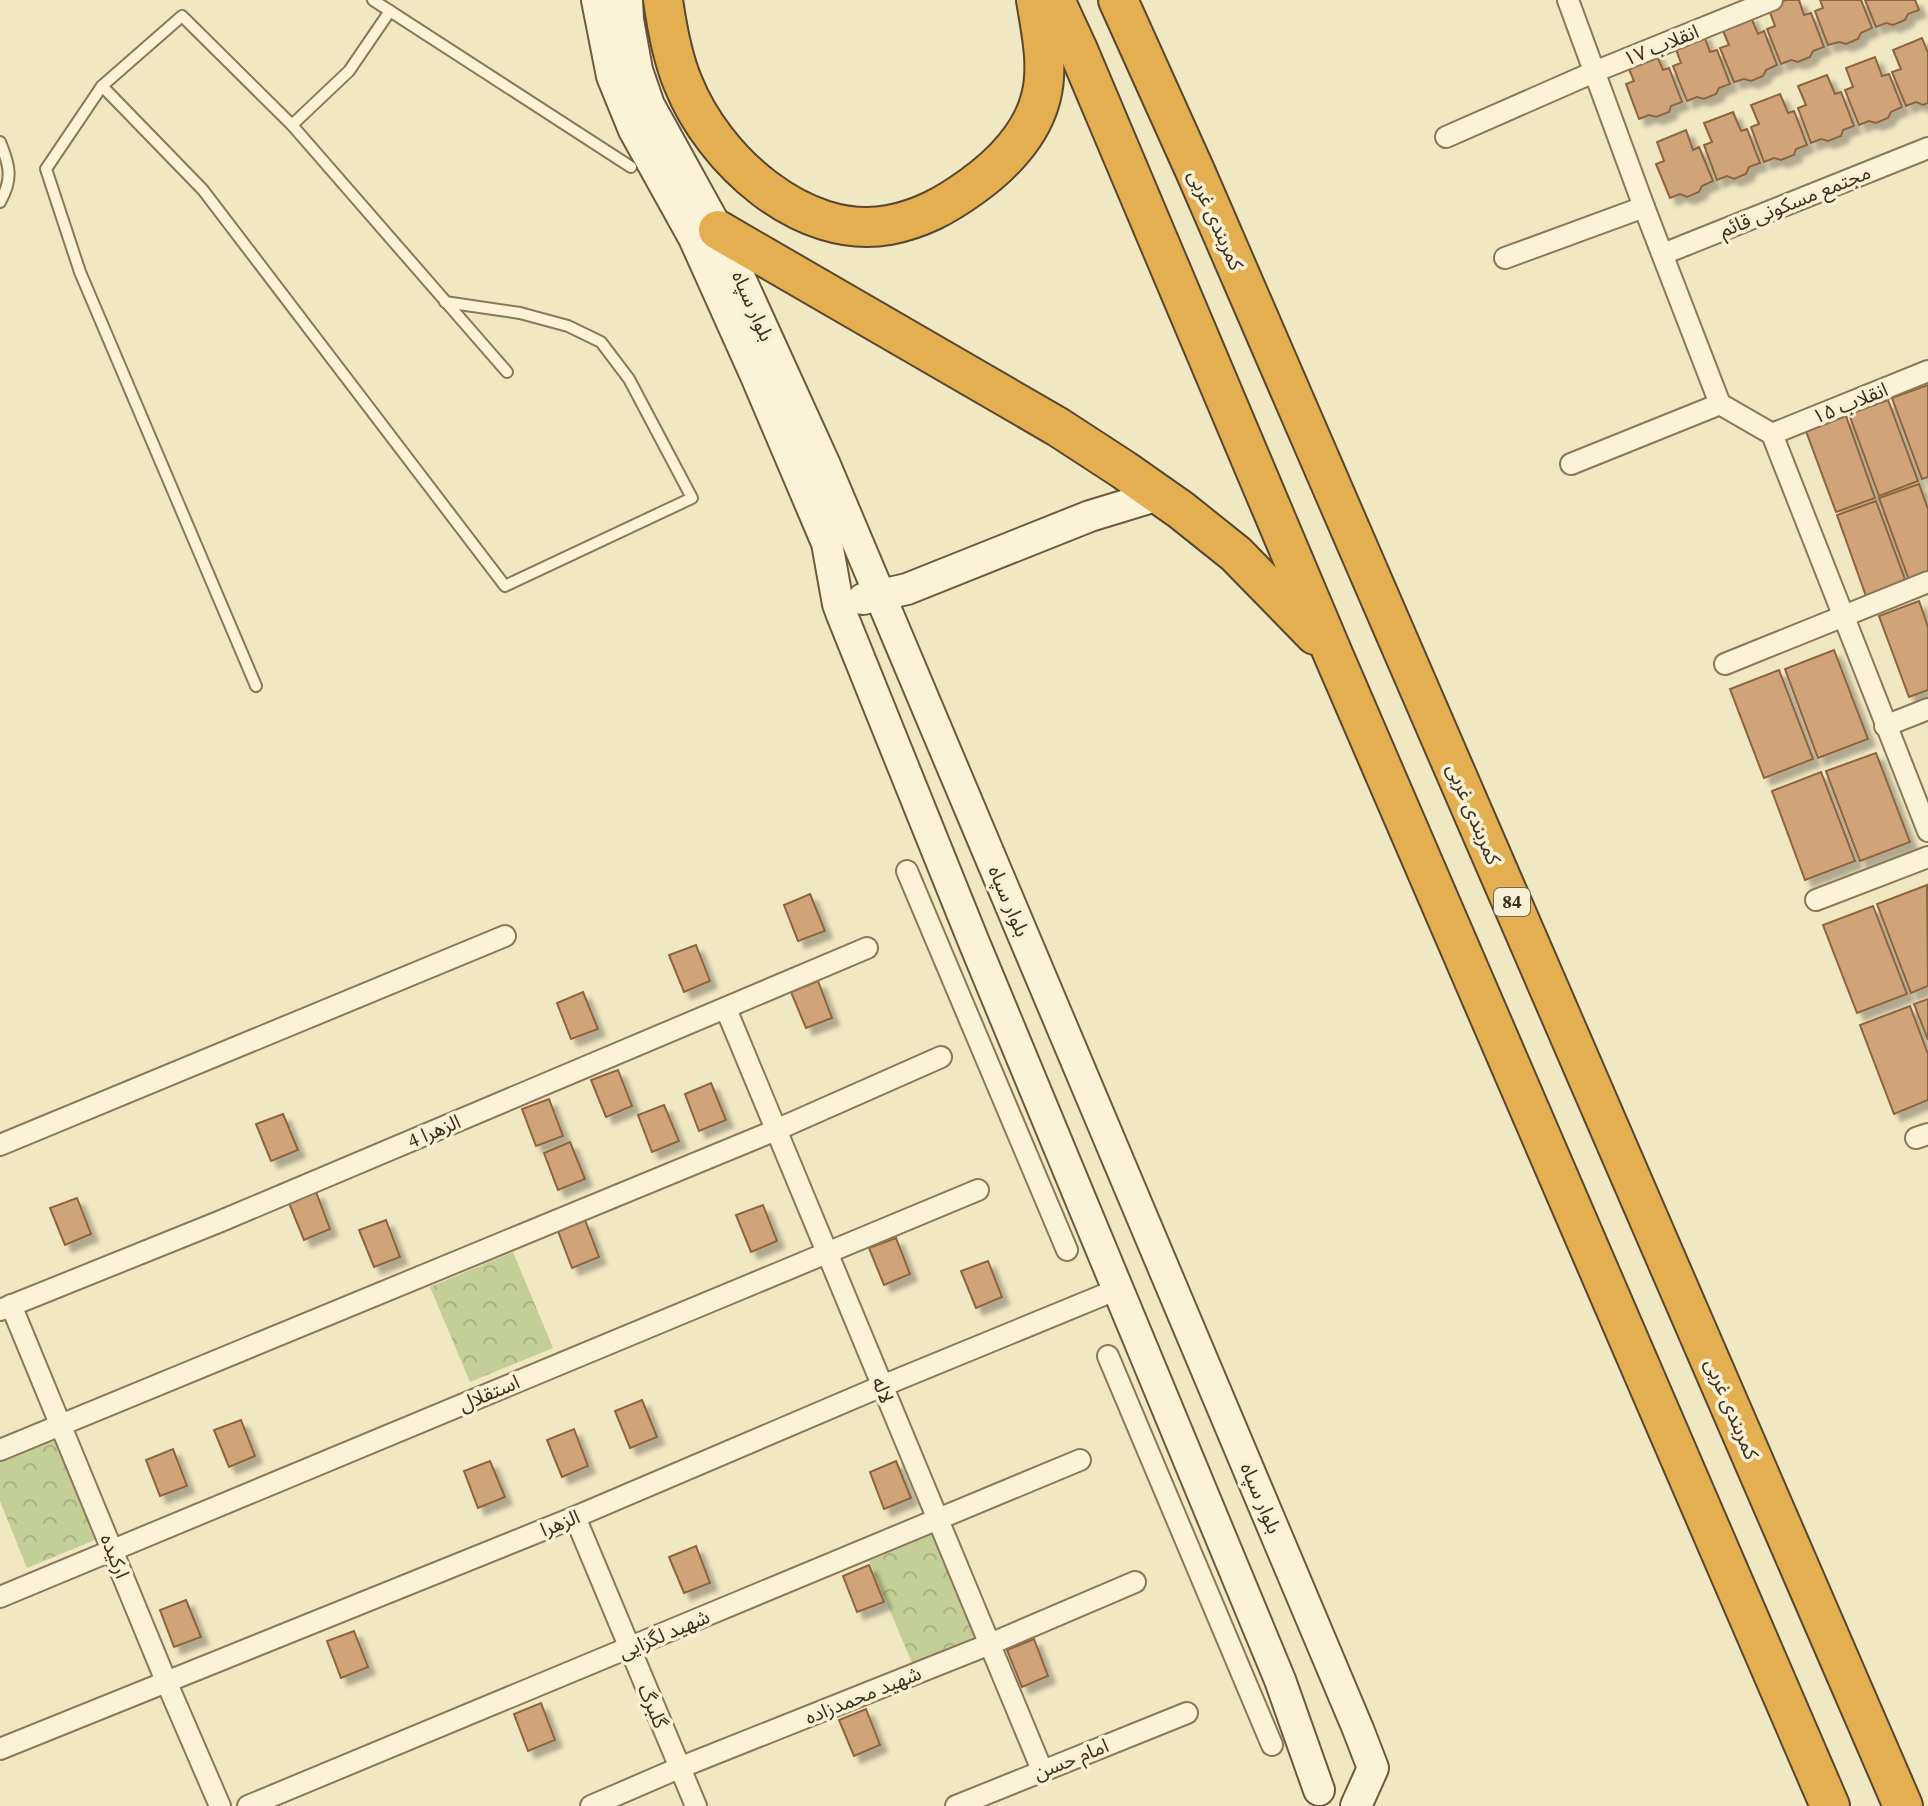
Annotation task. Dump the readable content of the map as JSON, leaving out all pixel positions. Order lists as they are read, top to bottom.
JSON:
{
  "streets": {
    "highway": ["کمربندی غربی", "84"],
    "main road": ["بلوار سپاه"],
    "street": [
      "انقلاب ۱۷",
      "مجتمع مسکونی قائم",
      "انقلاب ۱۵",
      "الزهرا 4",
      "لاله",
      "استقلال",
      "الزهرا",
      "ارکیده",
      "شهید لگزایی",
      "شهید محمدزاده",
      "گلبرگ",
      "امام حسن"
    ]
  },
  "crossings": [
    ["بلوار سپاه", "الزهرا"],
    ["الزهرا 4", "لاله"],
    ["الزهرا 4", "ارکیده"],
    ["لاله", "استقلال"],
    ["لاله", "الزهرا"],
    ["لاله", "شهید لگزایی"],
    ["لاله", "شهید محمدزاده"],
    ["لاله", "امام حسن"],
    ["استقلال", "ارکیده"],
    ["الزهرا", "ارکیده"],
    ["الزهرا", "گلبرگ"],
    ["شهید لگزایی", "گلبرگ"],
    ["شهید محمدزاده", "گلبرگ"]
  ]
}
